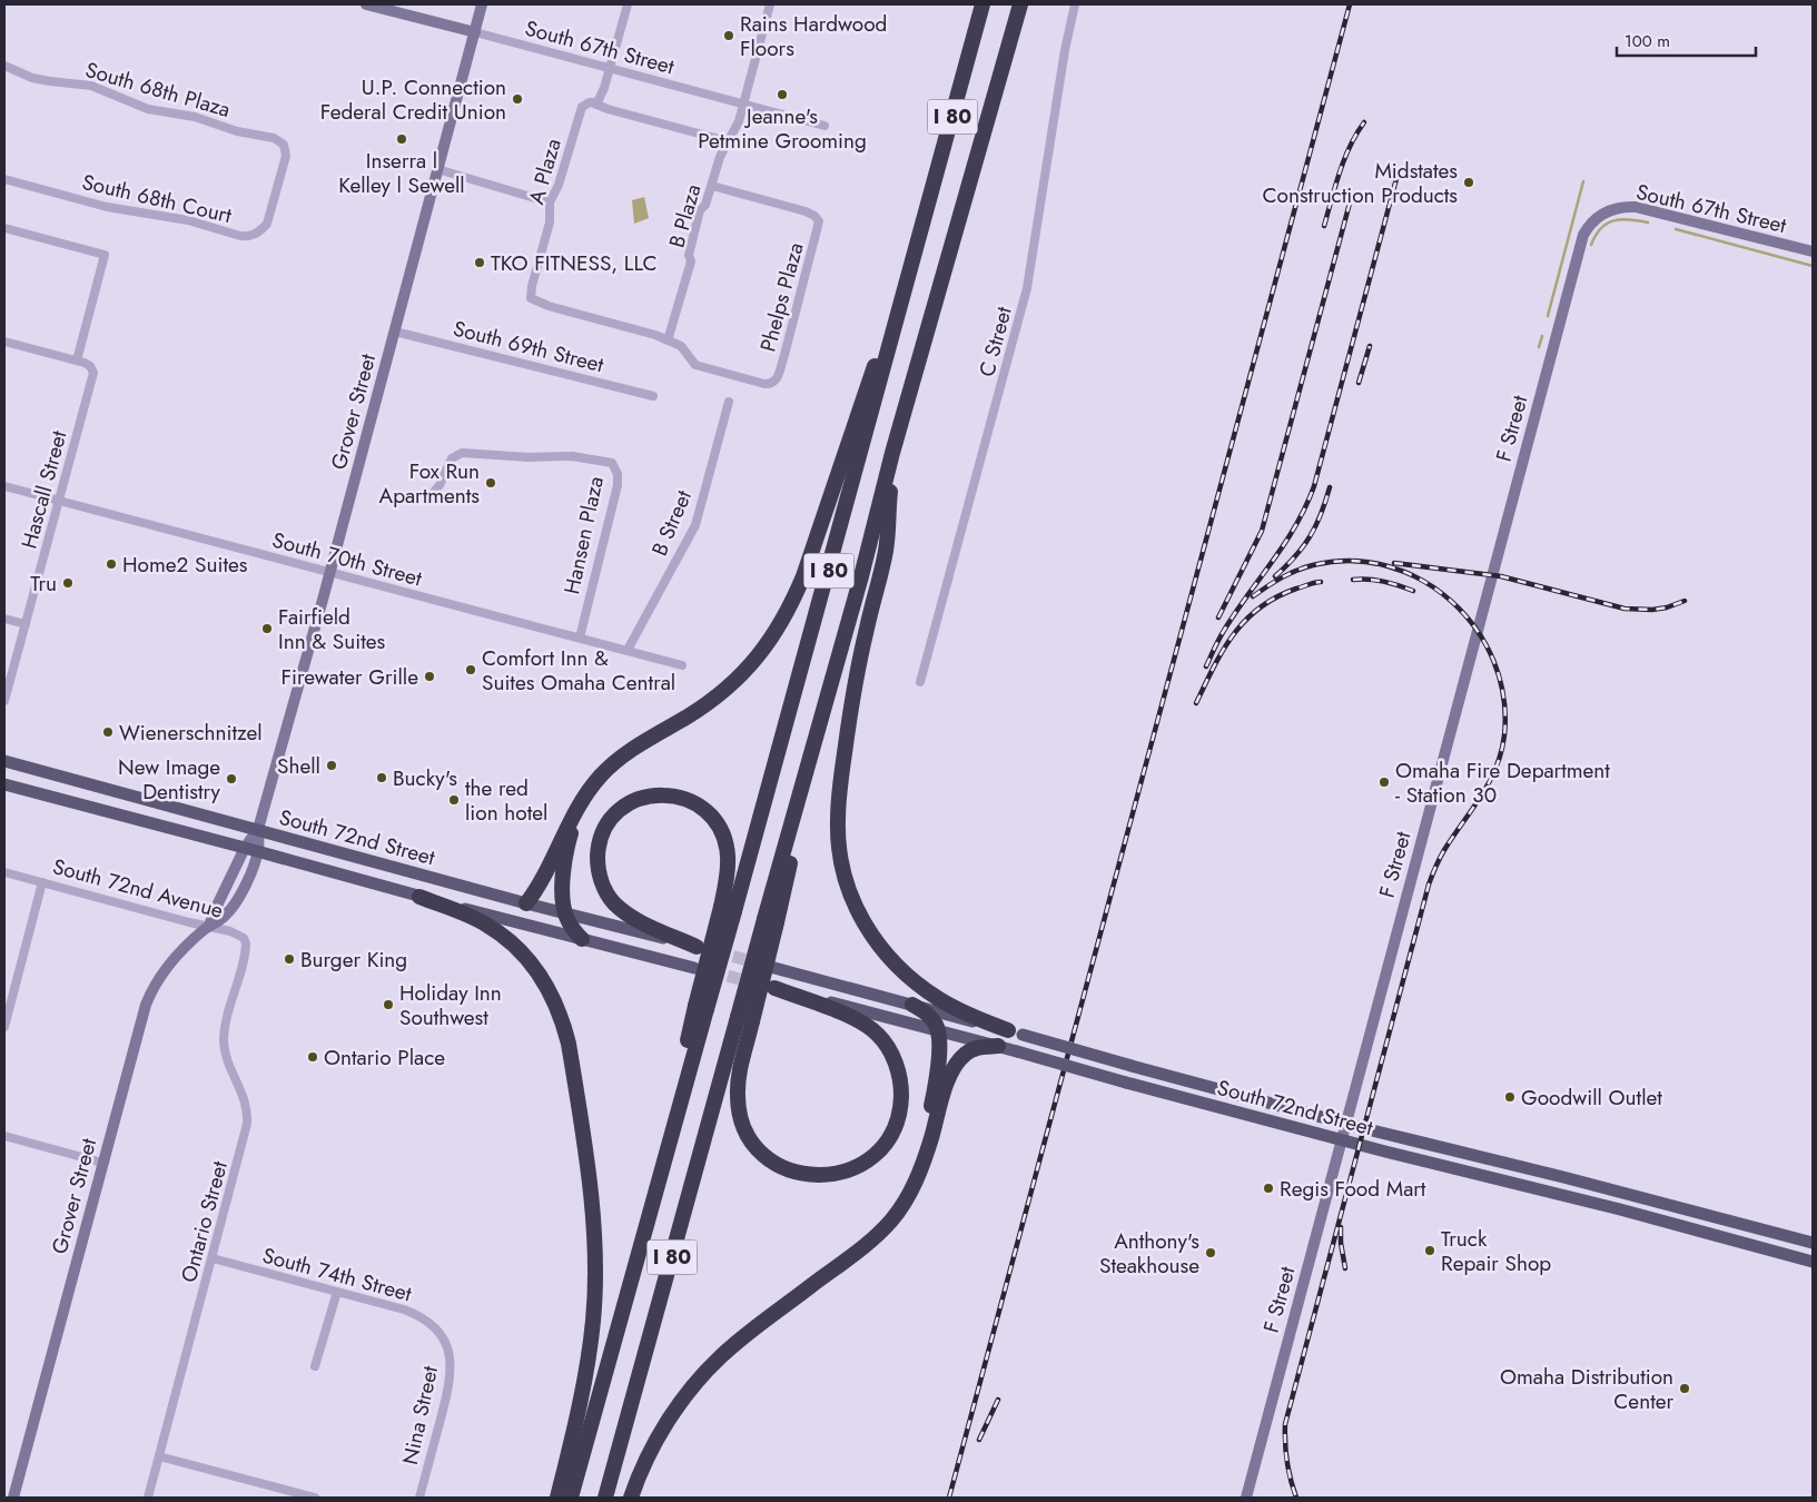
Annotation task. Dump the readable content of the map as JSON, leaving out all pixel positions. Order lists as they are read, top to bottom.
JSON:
{
  "streets": {
    "highway": ["I 80"],
    "main road": ["South 72nd Street"],
    "street": [
      "South 67th Street",
      "South 68th Plaza",
      "A Plaza",
      "South 68th Court",
      "B Plaza",
      "Phelps Plaza",
      "C Street",
      "South 69th Street",
      "Grover Street",
      "F Street",
      "Hascall Street",
      "B Street",
      "Hansen Plaza",
      "South 70th Street",
      "South 72nd Avenue",
      "Ontario Street",
      "South 74th Street",
      "Nina Street"
    ]
  },
  "crossings": [
    ["South 67th Street", "B Plaza"],
    ["South 67th Street", "Grover Street"],
    ["South 67th Street", "F Street"],
    ["South 68th Plaza", "South 68th Court"],
    ["A Plaza", "B Plaza"],
    ["A Plaza", "Phelps Plaza"],
    ["B Plaza", "Phelps Plaza"],
    ["South 69th Street", "Grover Street"],
    ["Grover Street", "South 70th Street"],
    ["Grover Street", "South 72nd Street"],
    ["Grover Street", "South 72nd Avenue"],
    ["F Street", "South 72nd Street"],
    ["Hascall Street", "South 70th Street"],
    ["B Street", "South 70th Street"],
    ["Hansen Plaza", "South 70th Street"],
    ["South 72nd Avenue", "Ontario Street"],
    ["Ontario Street", "South 74th Street"],
    ["South 74th Street", "Nina Street"]
  ],
  "places": [
    "Rains Hardwood Floors",
    "Jeanne's Petmine Grooming",
    "U.P. Connection Federal Credit Union",
    "Inserra l Kelley l Sewell",
    "Midstates Construction Products",
    "TKO FITNESS, LLC",
    "Fox Run Apartments",
    "Home2 Suites",
    "Tru",
    "Fairfield Inn & Suites",
    "Comfort Inn & Suites Omaha Central",
    "Firewater Grille",
    "Wienerschnitzel",
    "Shell",
    "Bucky's",
    "New Image Dentistry",
    "Omaha Fire Department - Station 30",
    "the red lion hotel",
    "Burger King",
    "Holiday Inn Southwest",
    "Ontario Place",
    "Goodwill Outlet",
    "Regis Food Mart",
    "Truck Repair Shop",
    "Anthony's Steakhouse",
    "Omaha Distribution Center"
  ],
  "scale_bar": "100 m"
}
